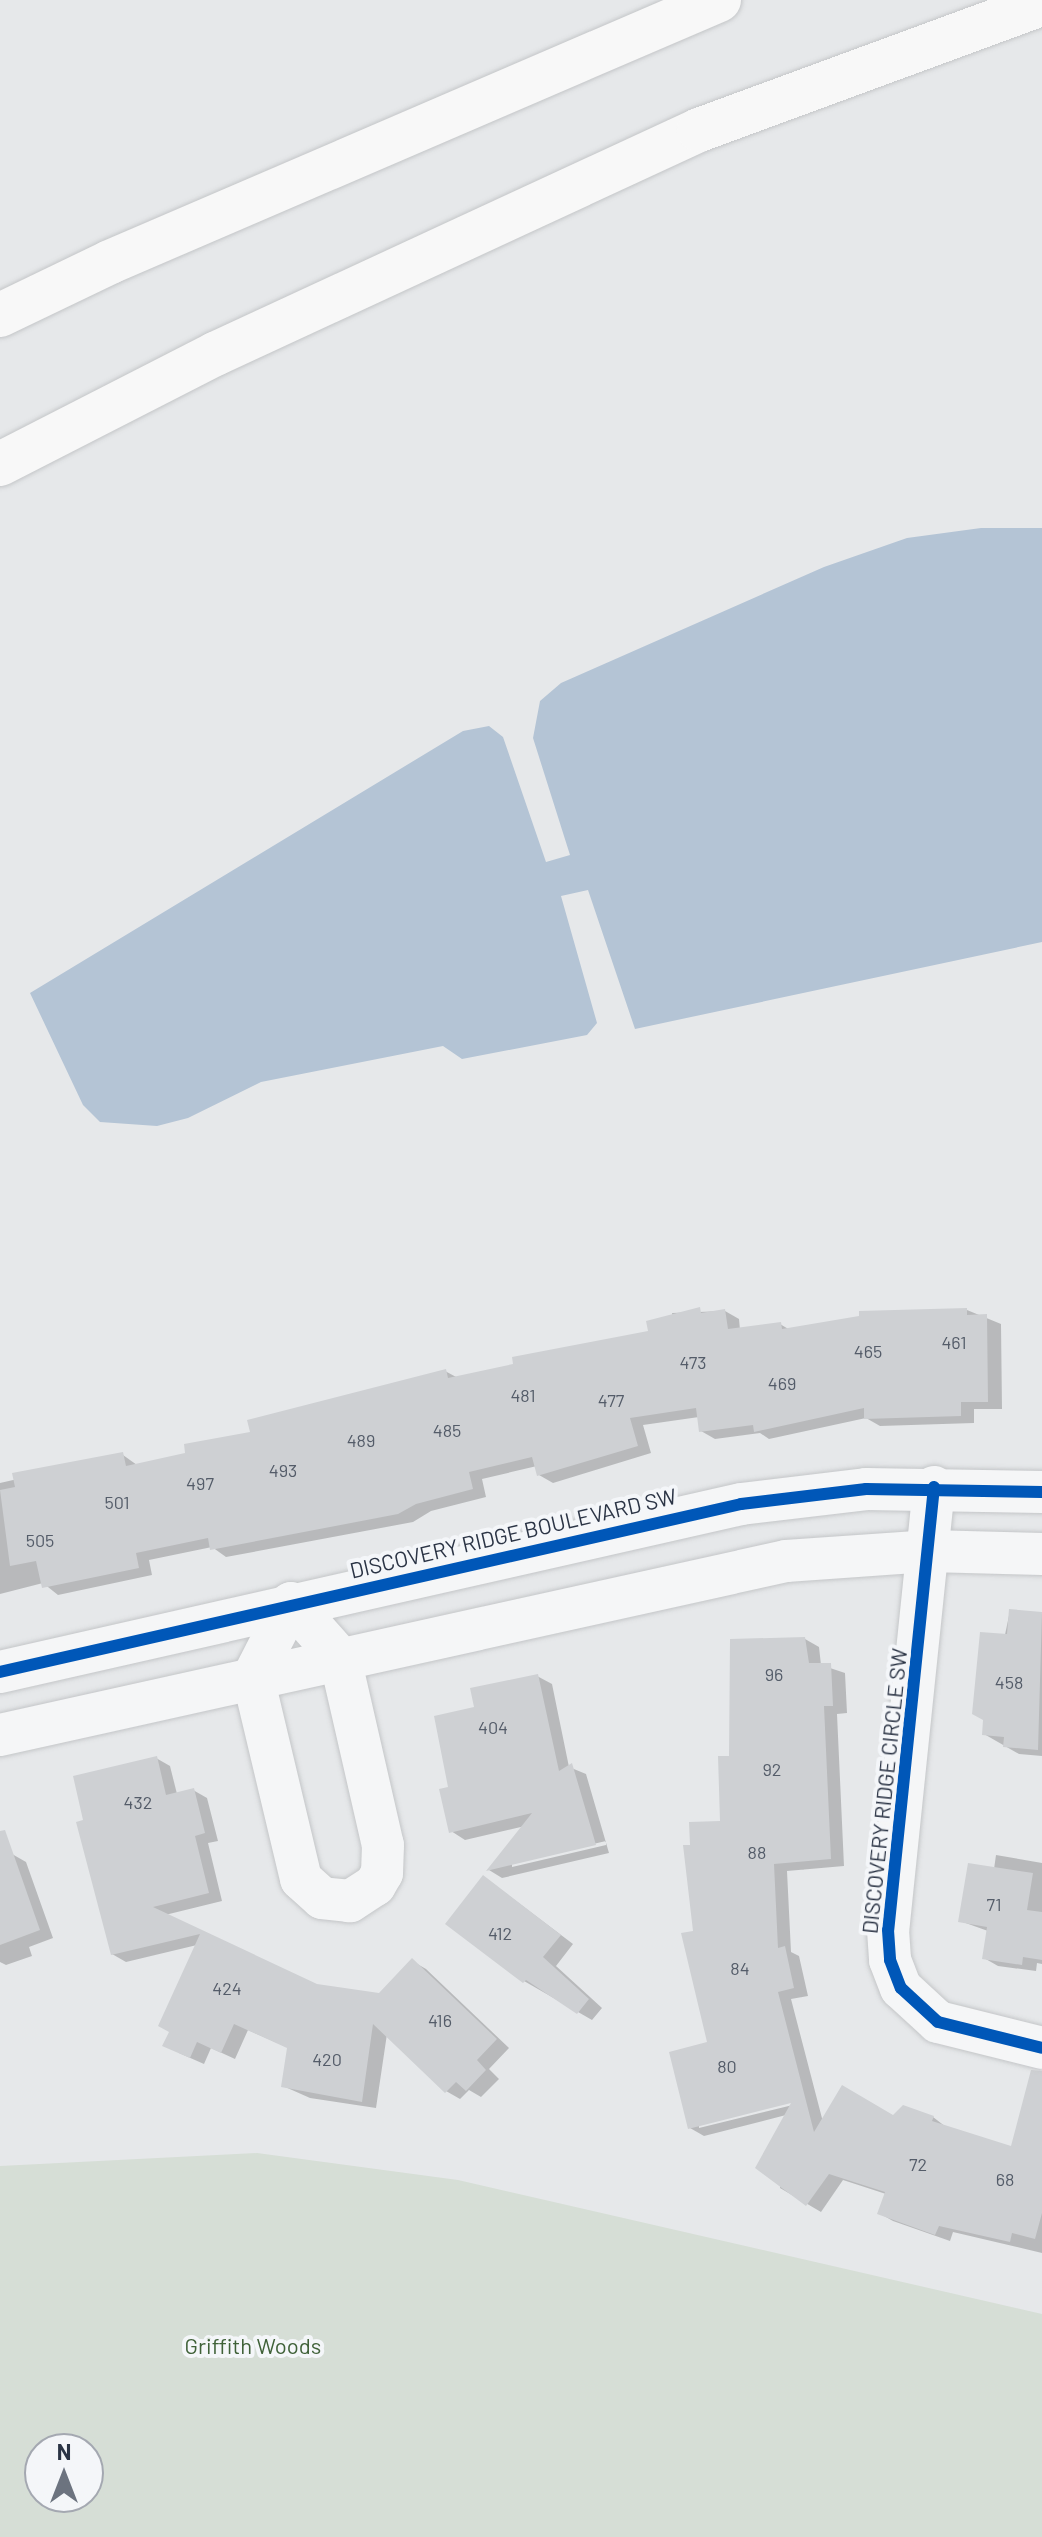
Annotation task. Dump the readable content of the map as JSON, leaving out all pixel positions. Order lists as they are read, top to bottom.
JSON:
{
  "streets": {
    "street": ["DISCOVERY RIDGE BOULEVARD SW", "DISCOVERY RIDGE CIRCLE SW"]
  },
  "crossings": [
    ["DISCOVERY RIDGE BOULEVARD SW", "DISCOVERY RIDGE CIRCLE SW"]
  ],
  "parks": ["Griffith Woods"],
  "house_numbers": [
    "461",
    "465",
    "473",
    "469",
    "481",
    "477",
    "485",
    "489",
    "493",
    "497",
    "501",
    "505",
    "96",
    "458",
    "404",
    "92",
    "432",
    "88",
    "71",
    "412",
    "84",
    "424",
    "416",
    "420",
    "80",
    "72",
    "68"
  ],
  "north": "top"
}
